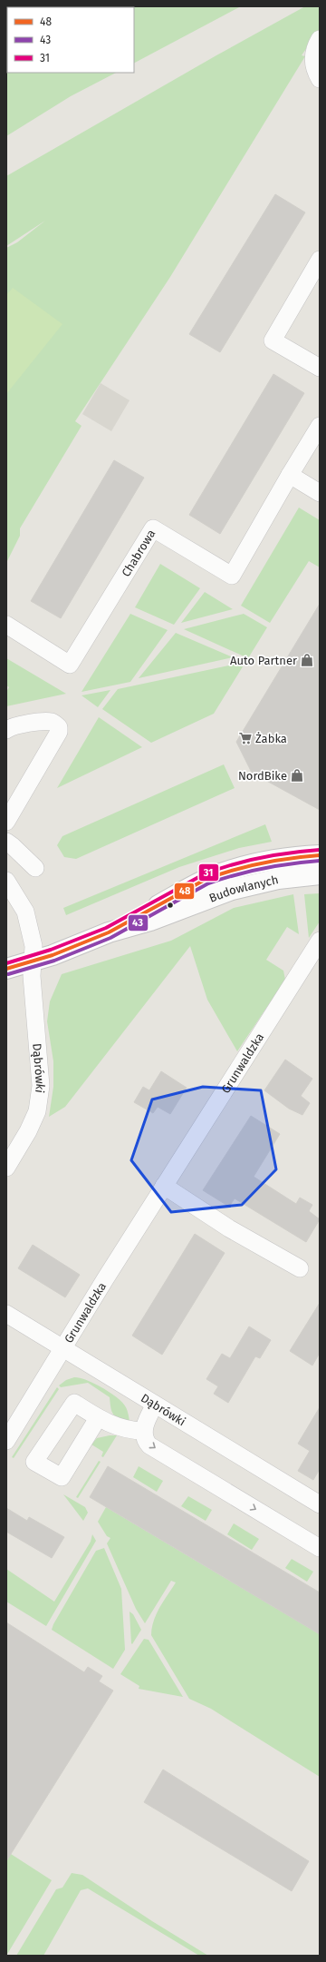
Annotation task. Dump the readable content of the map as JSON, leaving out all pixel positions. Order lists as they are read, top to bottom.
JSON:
{
  "streets": {
    "main road": ["Budowlanych"],
    "street": ["Chabrowa", "Grunwaldzka", "Dąbrówki"]
  },
  "crossings": [
    ["Budowlanych", "Dąbrówki"],
    ["Grunwaldzka", "Dąbrówki"]
  ],
  "places": {
    "shop": ["Auto Partner", "NordBike"],
    "supermarket": ["Żabka"]
  },
  "lines": ["transit line 31", "transit line 48", "transit line 43"],
  "legend": ["48", "43", "31"]
}
